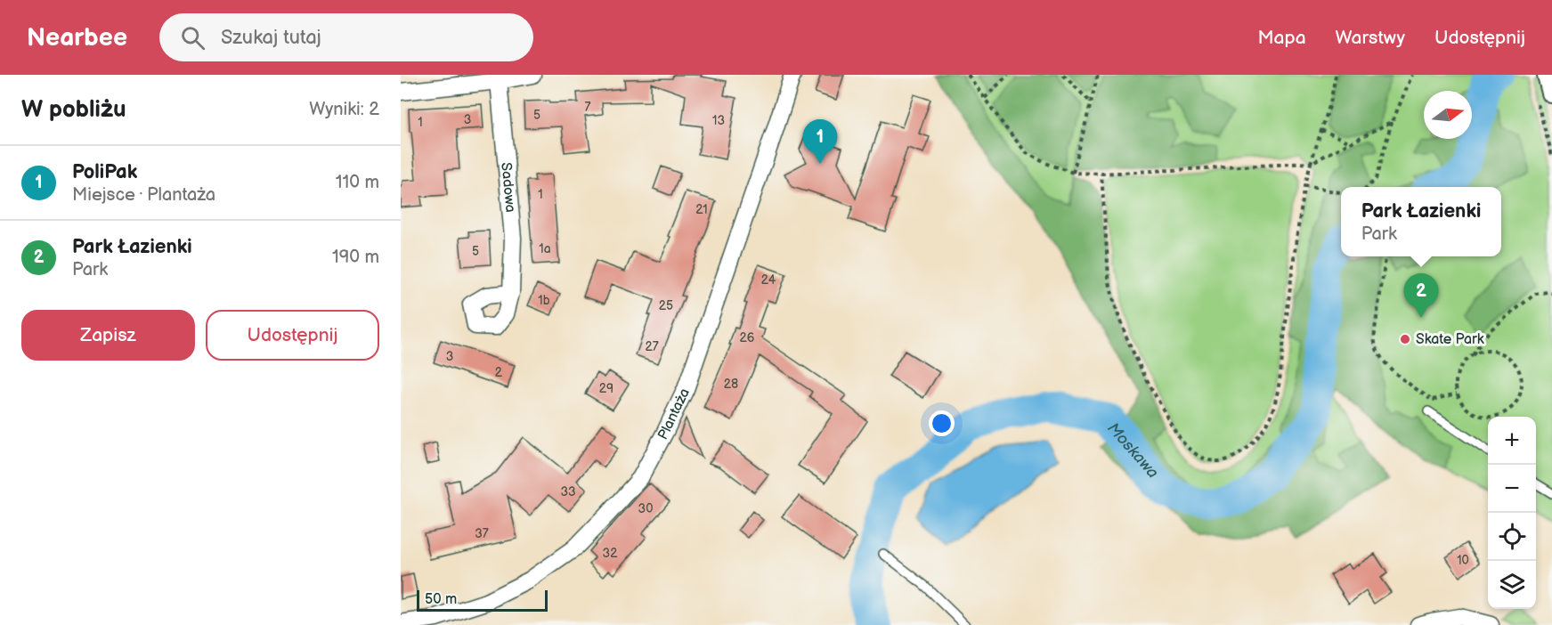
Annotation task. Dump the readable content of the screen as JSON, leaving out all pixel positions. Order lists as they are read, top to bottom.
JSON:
{
  "streets": {
    "street": ["Sadowa", "Plantaża"]
  },
  "water": ["Moskawa"],
  "places": ["Skate Park"],
  "house_numbers": [
    "7",
    "5",
    "3",
    "13",
    "1",
    "1",
    "21",
    "1a",
    "5",
    "24",
    "1b",
    "25",
    "26",
    "27",
    "3",
    "2",
    "28",
    "29",
    "33",
    "30",
    "37",
    "32",
    "10"
  ],
  "scale_bar": "50 m",
  "north": "right",
  "page": {
    "header": "Nearbee",
    "search": "Szukaj tutaj",
    "nav": ["Mapa", "Warstwy", "Udostępnij"],
    "heading": ["W pobliżu", "Wyniki: 2"],
    "pins": ["1", "2"],
    "list": [
      {
        "mark": "1",
        "name": "PoliPak",
        "note": "Miejsce · Plantaża",
        "value": "110 m"
      },
      {
        "mark": "2",
        "name": "Park Łazienki",
        "note": "Park",
        "value": "190 m"
      }
    ],
    "popup": ["Park Łazienki", "Park"],
    "buttons": ["Zapisz", "Udostępnij"],
    "map_buttons": ["+", "−"],
    "scale": "50 m"
  }
}
